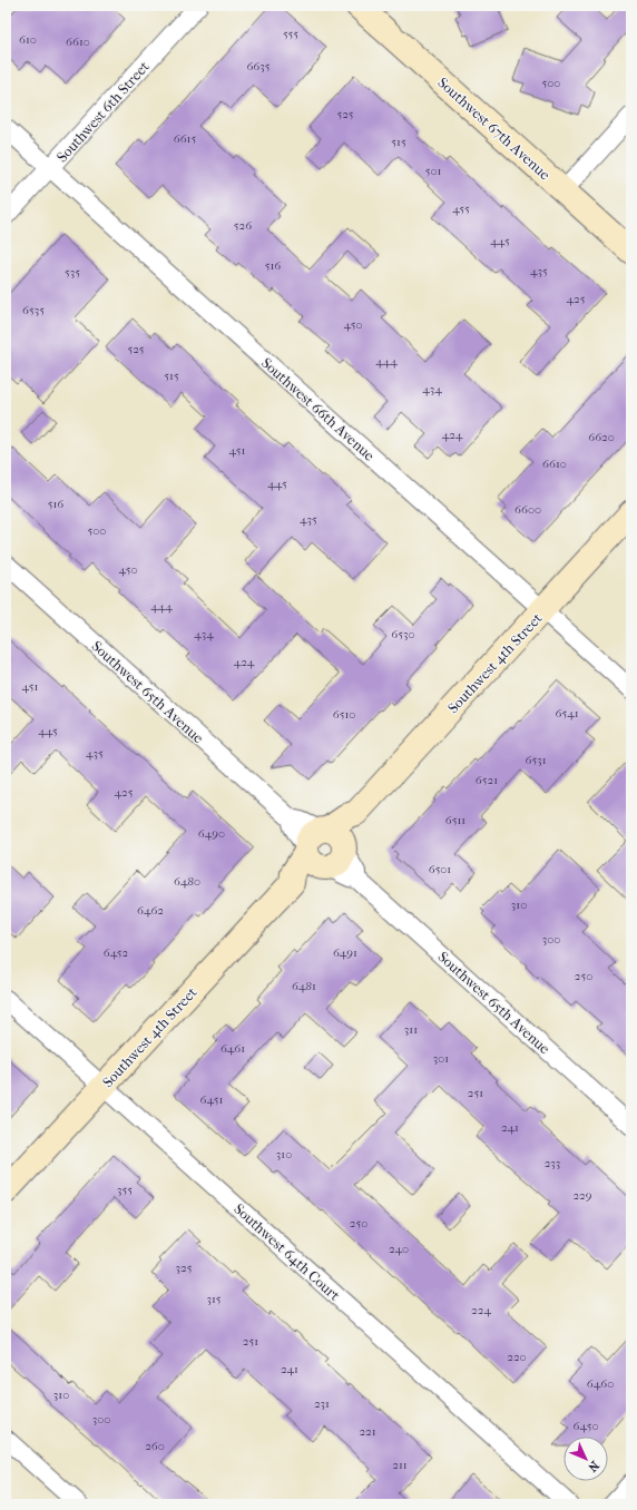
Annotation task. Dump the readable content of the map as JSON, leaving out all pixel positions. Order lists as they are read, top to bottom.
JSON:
{
  "streets": {
    "street": [
      "Southwest 6th Street",
      "Southwest 67th Avenue",
      "Southwest 66th Avenue",
      "Southwest 4th Street",
      "Southwest 65th Avenue",
      "Southwest 64th Court"
    ]
  },
  "crossings": [
    ["Southwest 6th Street", "Southwest 66th Avenue"],
    ["Southwest 66th Avenue", "Southwest 4th Street"],
    ["Southwest 4th Street", "Southwest 65th Avenue"],
    ["Southwest 4th Street", "Southwest 64th Court"]
  ],
  "house_numbers": [
    "555",
    "610",
    "6610",
    "6635",
    "500",
    "525",
    "6615",
    "515",
    "501",
    "455",
    "526",
    "445",
    "516",
    "435",
    "535",
    "425",
    "6535",
    "450",
    "525",
    "444",
    "515",
    "434",
    "424",
    "6620",
    "451",
    "6610",
    "445",
    "516",
    "6600",
    "435",
    "500",
    "450",
    "444",
    "434",
    "6530",
    "424",
    "451",
    "6541",
    "6510",
    "445",
    "435",
    "6531",
    "6521",
    "425",
    "6511",
    "6490",
    "6501",
    "6480",
    "310",
    "6462",
    "300",
    "6452",
    "6491",
    "250",
    "6481",
    "311",
    "6461",
    "301",
    "251",
    "6451",
    "241",
    "310",
    "233",
    "355",
    "229",
    "250",
    "240",
    "325",
    "315",
    "224",
    "251",
    "220",
    "241",
    "6460",
    "310",
    "231",
    "300",
    "6450",
    "221",
    "260",
    "211"
  ],
  "north": "bottom right"
}
